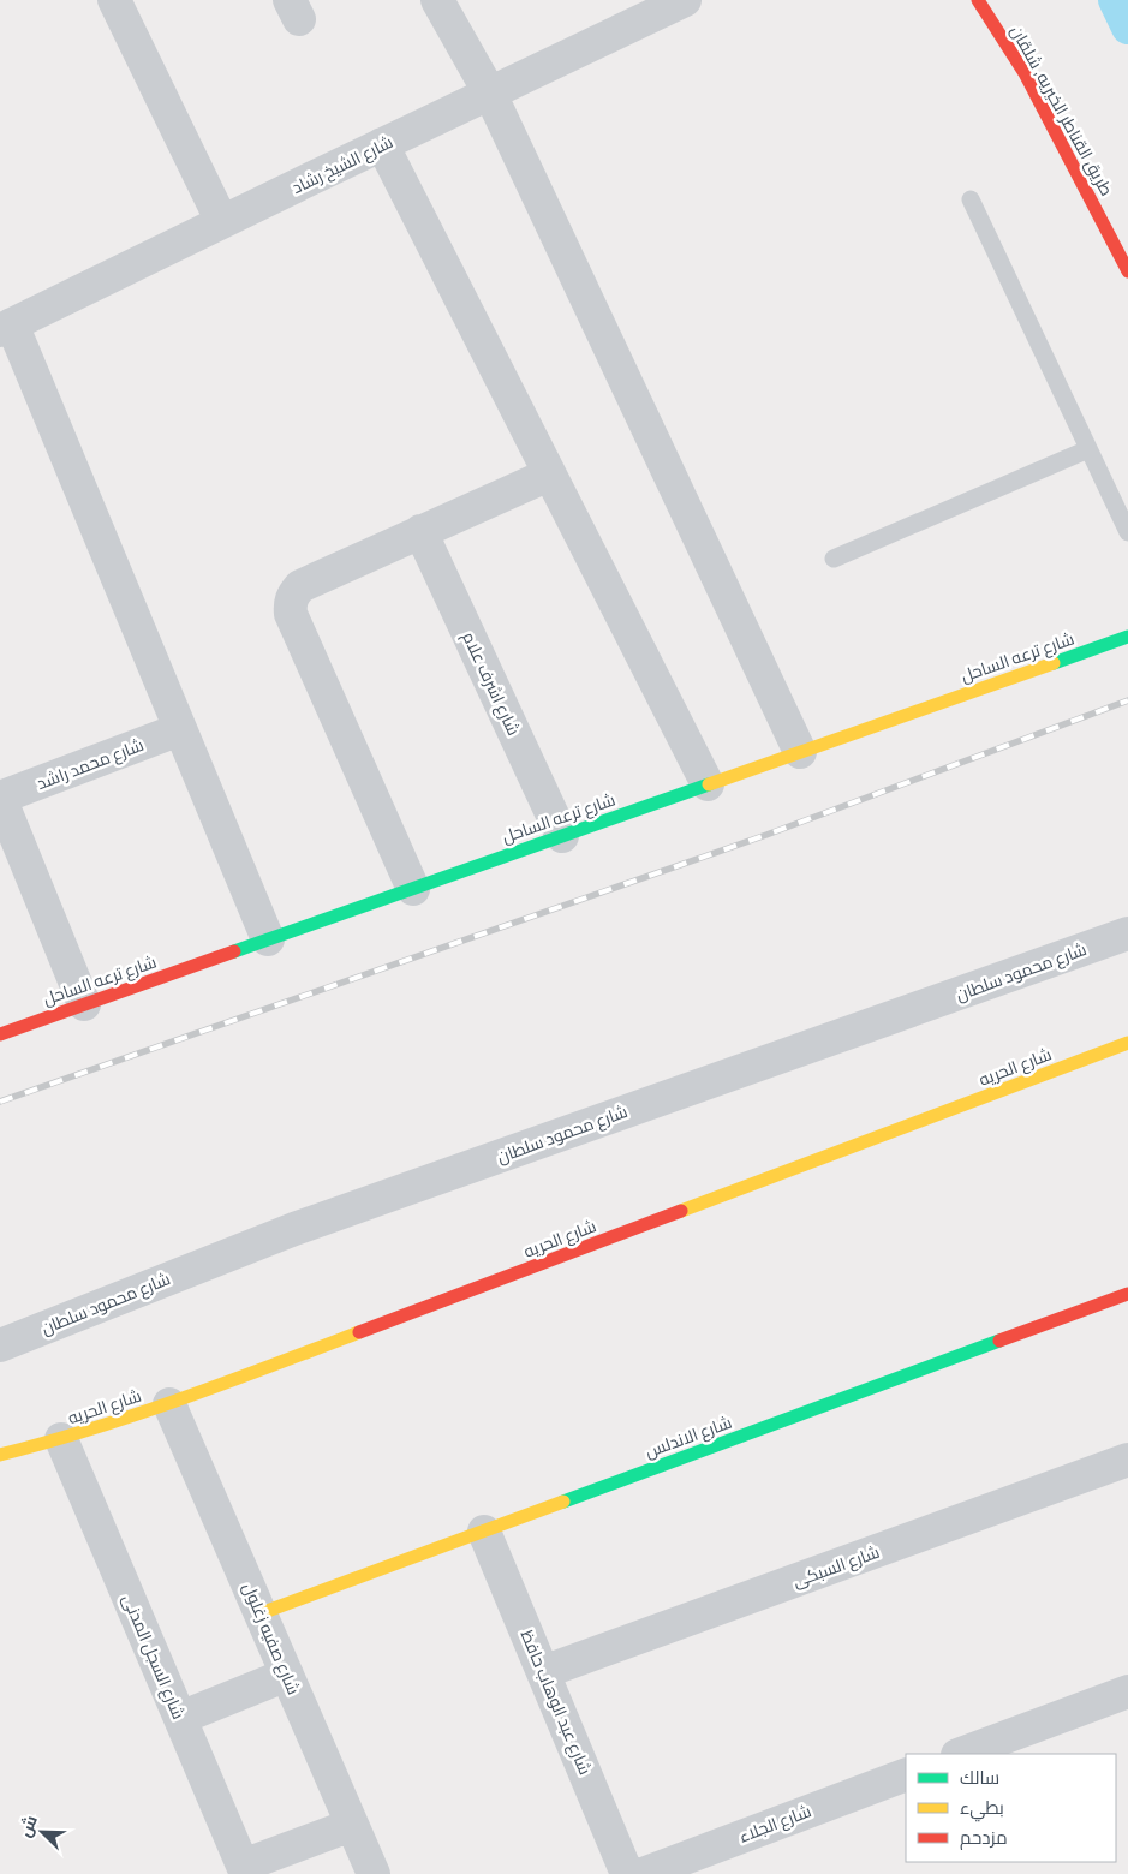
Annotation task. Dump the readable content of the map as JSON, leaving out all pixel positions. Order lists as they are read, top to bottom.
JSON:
{
  "streets": {
    "street": [
      "طريق القناطر الخيريه, شلقان",
      "شارع الشيخ رشاد",
      "شارع ترعه الساحل",
      "شارع اشرف علام",
      "شارع محمد راشد",
      "شارع محمود سلطان",
      "شارع الحريه",
      "شارع الاندلس",
      "شارع السبكى",
      "شارع صفيه زغلول",
      "شارع السجل المدنى",
      "شارع عبد الوهاب حافظ",
      "شارع الجلاء"
    ]
  },
  "crossings": [
    ["شارع ترعه الساحل", "شارع اشرف علام"],
    ["شارع الحريه", "شارع صفيه زغلول"],
    ["شارع الحريه", "شارع السجل المدنى"],
    ["شارع الاندلس", "شارع صفيه زغلول"],
    ["شارع الاندلس", "شارع عبد الوهاب حافظ"],
    ["شارع السبكى", "شارع عبد الوهاب حافظ"]
  ],
  "legend": ["سالك", "بطيء", "مزدحم"],
  "north": "top left"
}
